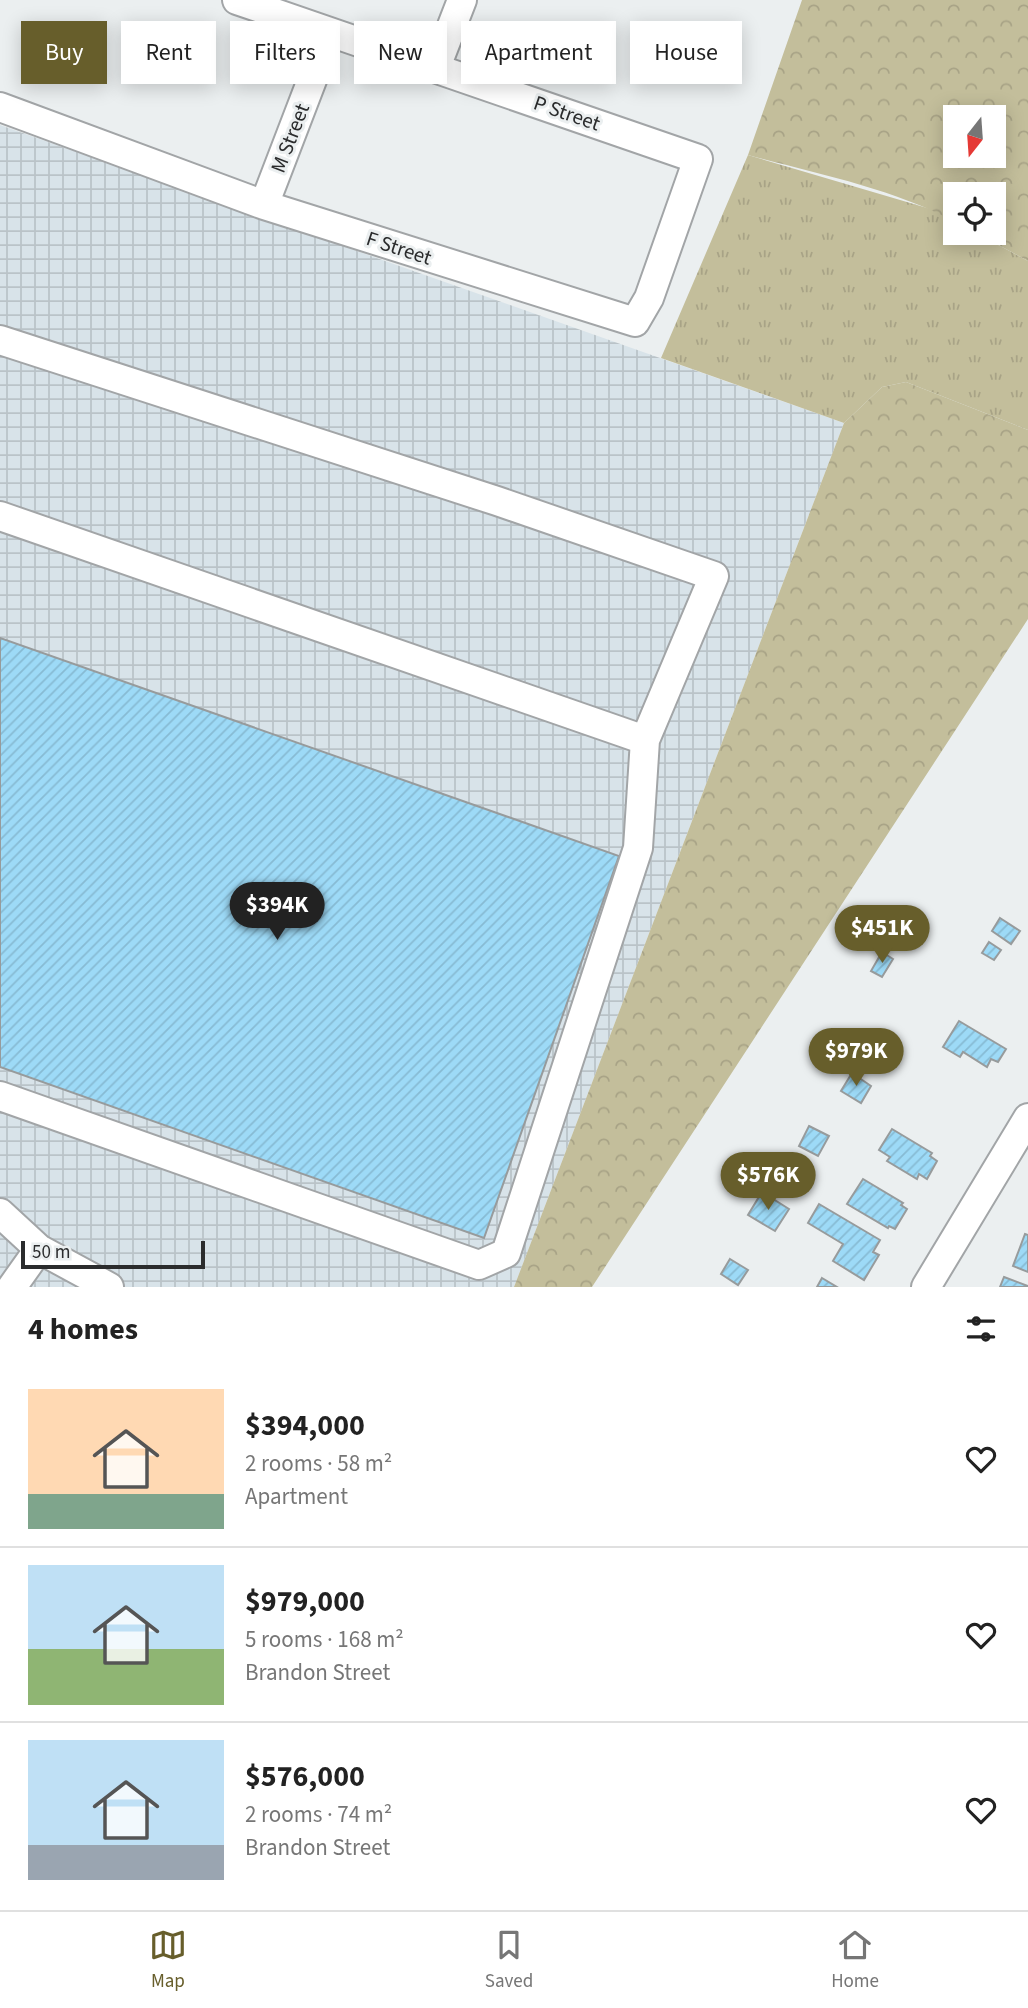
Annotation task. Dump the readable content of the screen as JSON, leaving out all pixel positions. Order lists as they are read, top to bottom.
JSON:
{
  "streets": {
    "street": ["P Street", "M Street", "F Street"]
  },
  "crossings": [
    ["P Street", "F Street"],
    ["M Street", "F Street"]
  ],
  "scale_bar": "50 m",
  "north": "bottom",
  "page": {
    "chip": [
      "Buy",
      "Rent",
      "Filters",
      "New",
      "Apartment",
      "House"
    ],
    "price": [
      "$394K",
      "$451K",
      "$979K",
      "$576K"
    ],
    "scale": "50 m",
    "heading": "4 homes",
    "list": [
      {
        "name": "$394,000",
        "note": "2 rooms · 58 m² · Apartment"
      },
      {
        "name": "$979,000",
        "note": "5 rooms · 168 m² · Brandon Street"
      },
      {
        "name": "$576,000",
        "note": "2 rooms · 74 m² · Brandon Street"
      }
    ],
    "tabs": ["Map", "Saved", "Home"]
  }
}
